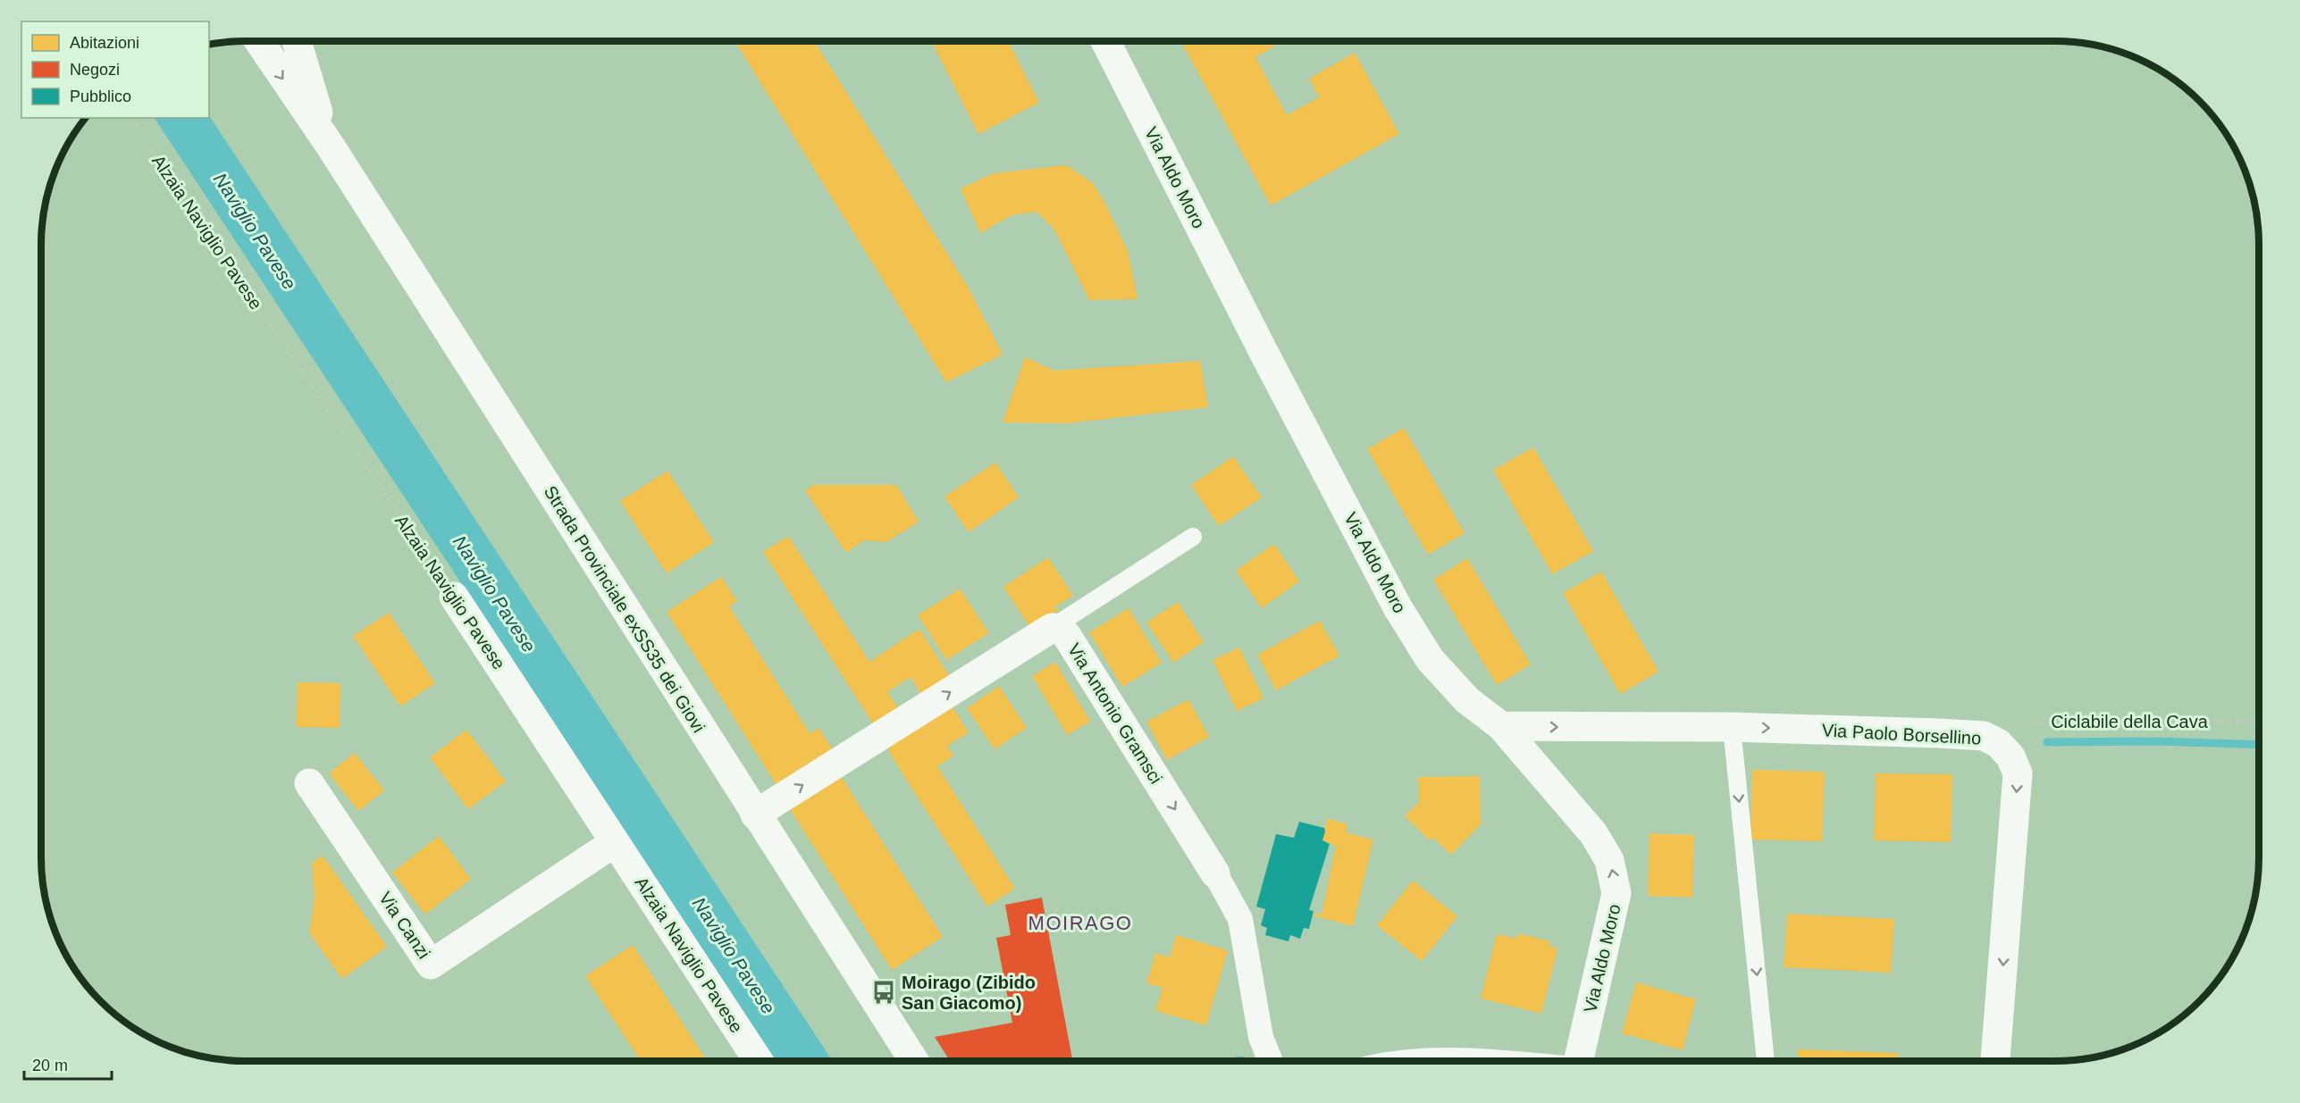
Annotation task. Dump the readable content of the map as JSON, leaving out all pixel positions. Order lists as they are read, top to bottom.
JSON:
{
  "streets": {
    "street": [
      "Via Aldo Moro",
      "Alzaia Naviglio Pavese",
      "Strada Provinciale exSS35 dei Giovi",
      "Via Antonio Gramsci",
      "Via Paolo Borsellino",
      "Via Canzi"
    ],
    "path": ["Ciclabile della Cava"]
  },
  "crossings": [
    ["Via Aldo Moro", "Via Paolo Borsellino"],
    ["Alzaia Naviglio Pavese", "Via Canzi"],
    ["Strada Provinciale exSS35 dei Giovi", "Via Antonio Gramsci"],
    ["Ciclabile della Cava", "Via Paolo Borsellino"]
  ],
  "districts": ["MOIRAGO"],
  "water": ["Naviglio Pavese"],
  "places": {
    "bus stop": ["Moirago (Zibido San Giacomo)"]
  },
  "legend": ["Abitazioni", "Negozi", "Pubblico"],
  "scale_bar": "20 m"
}
